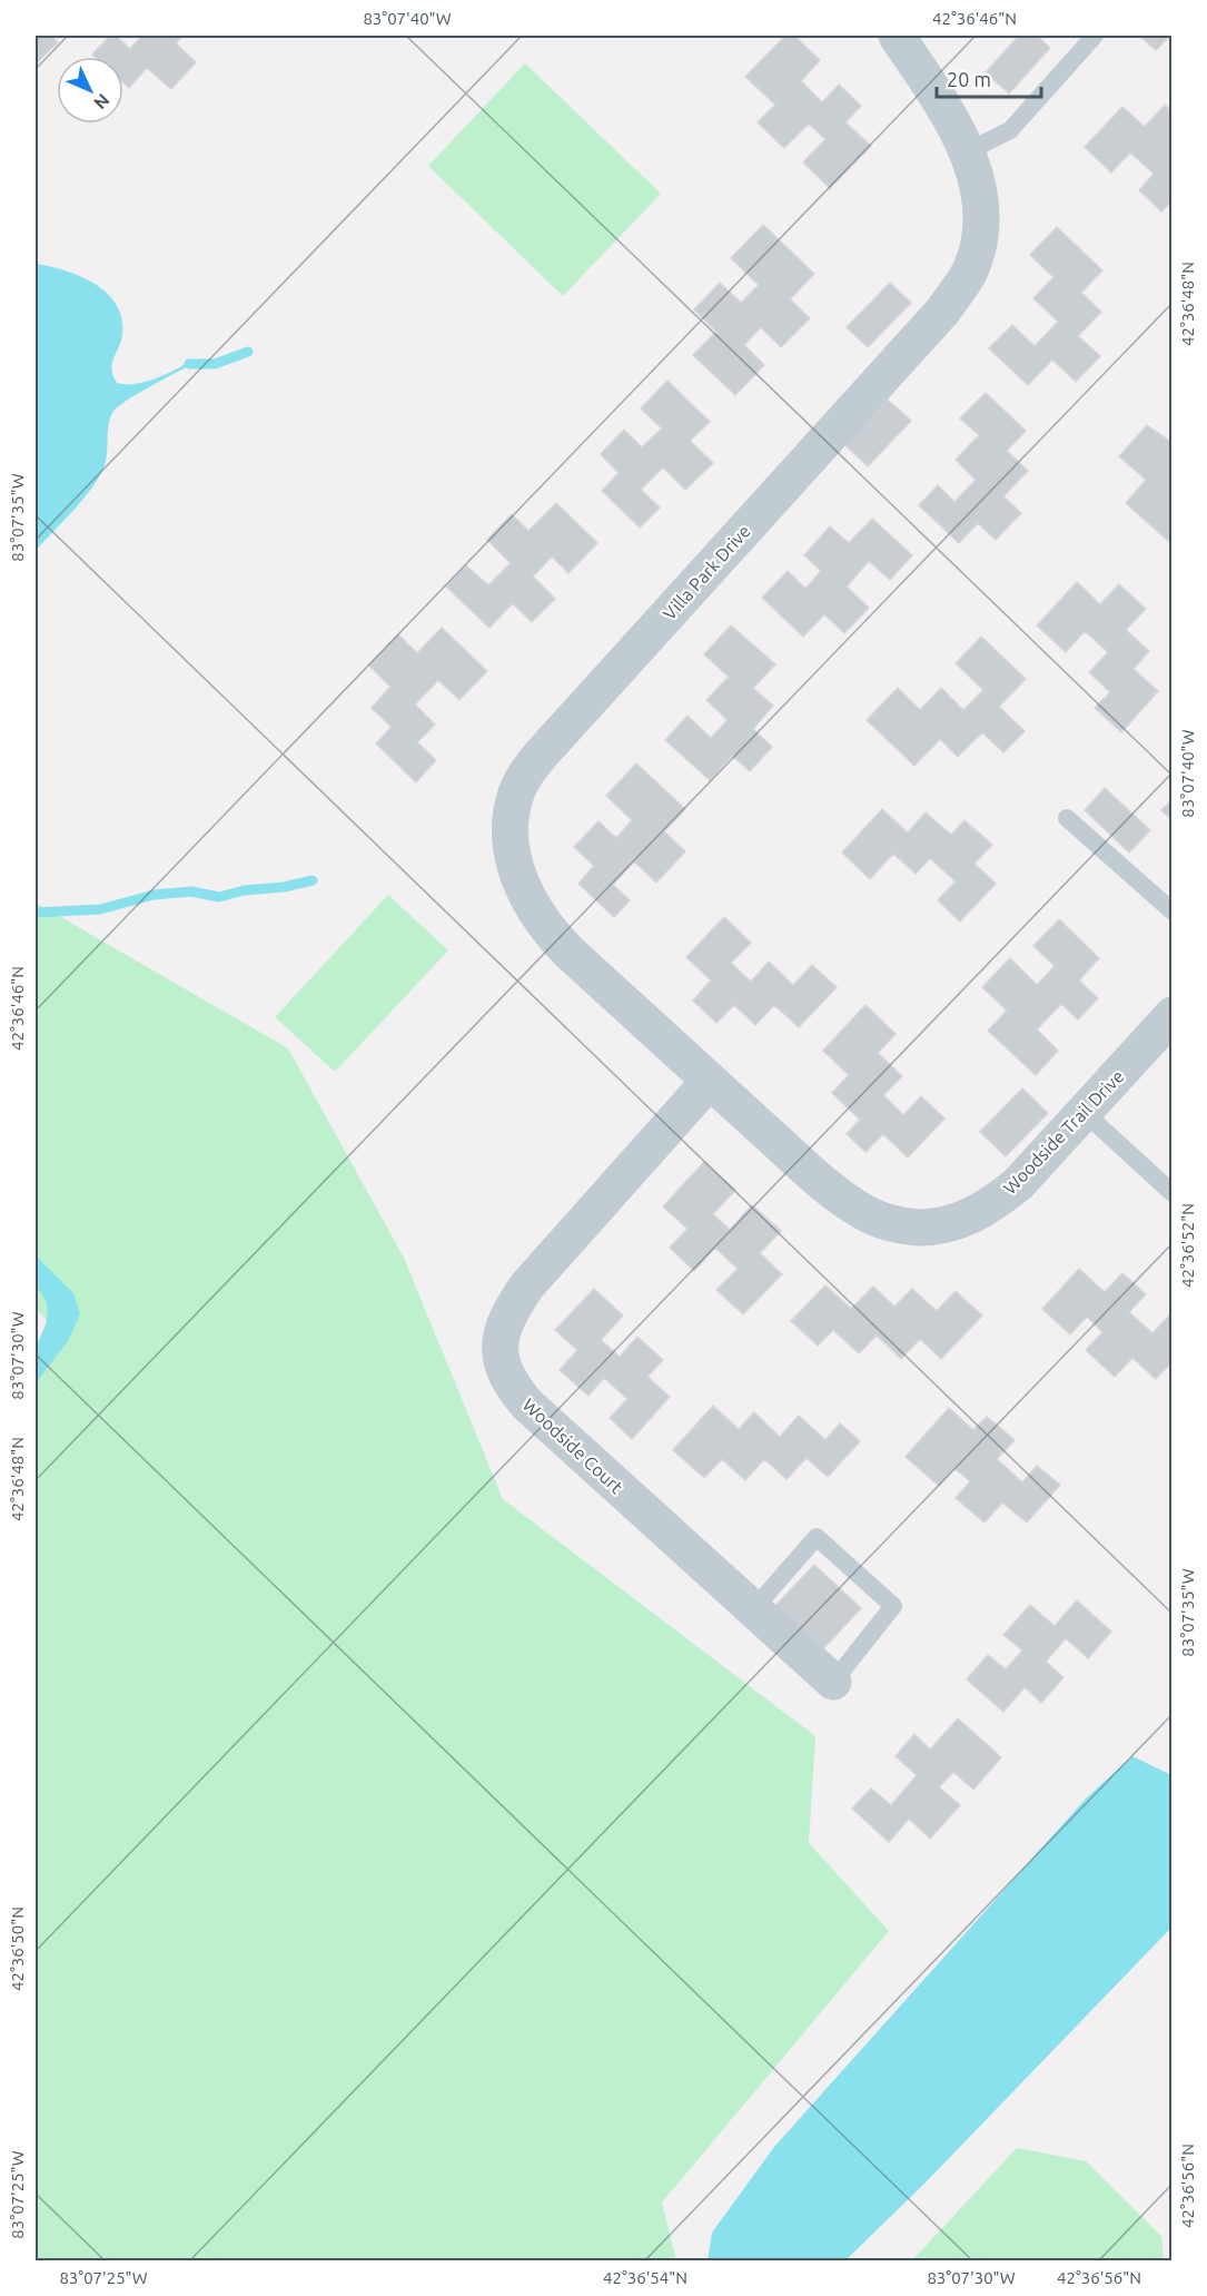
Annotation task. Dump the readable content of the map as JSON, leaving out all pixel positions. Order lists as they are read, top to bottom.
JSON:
{
  "streets": {
    "street": ["Villa Park Drive", "Woodside Trail Drive", "Woodside Court"]
  },
  "crossings": [
    ["Villa Park Drive", "Woodside Trail Drive"],
    ["Villa Park Drive", "Woodside Court"],
    ["Woodside Trail Drive", "Woodside Court"]
  ],
  "scale_bar": "20 m",
  "north": "bottom right",
  "coordinates": [
    "83°07'40\"W",
    "42°36'46\"N",
    "42°36'48\"N",
    "83°07'35\"W",
    "42°36'52\"N",
    "83°07'30\"W",
    "42°36'50\"N",
    "42°36'56\"N",
    "83°07'25\"W",
    "42°36'54\"N"
  ]
}
